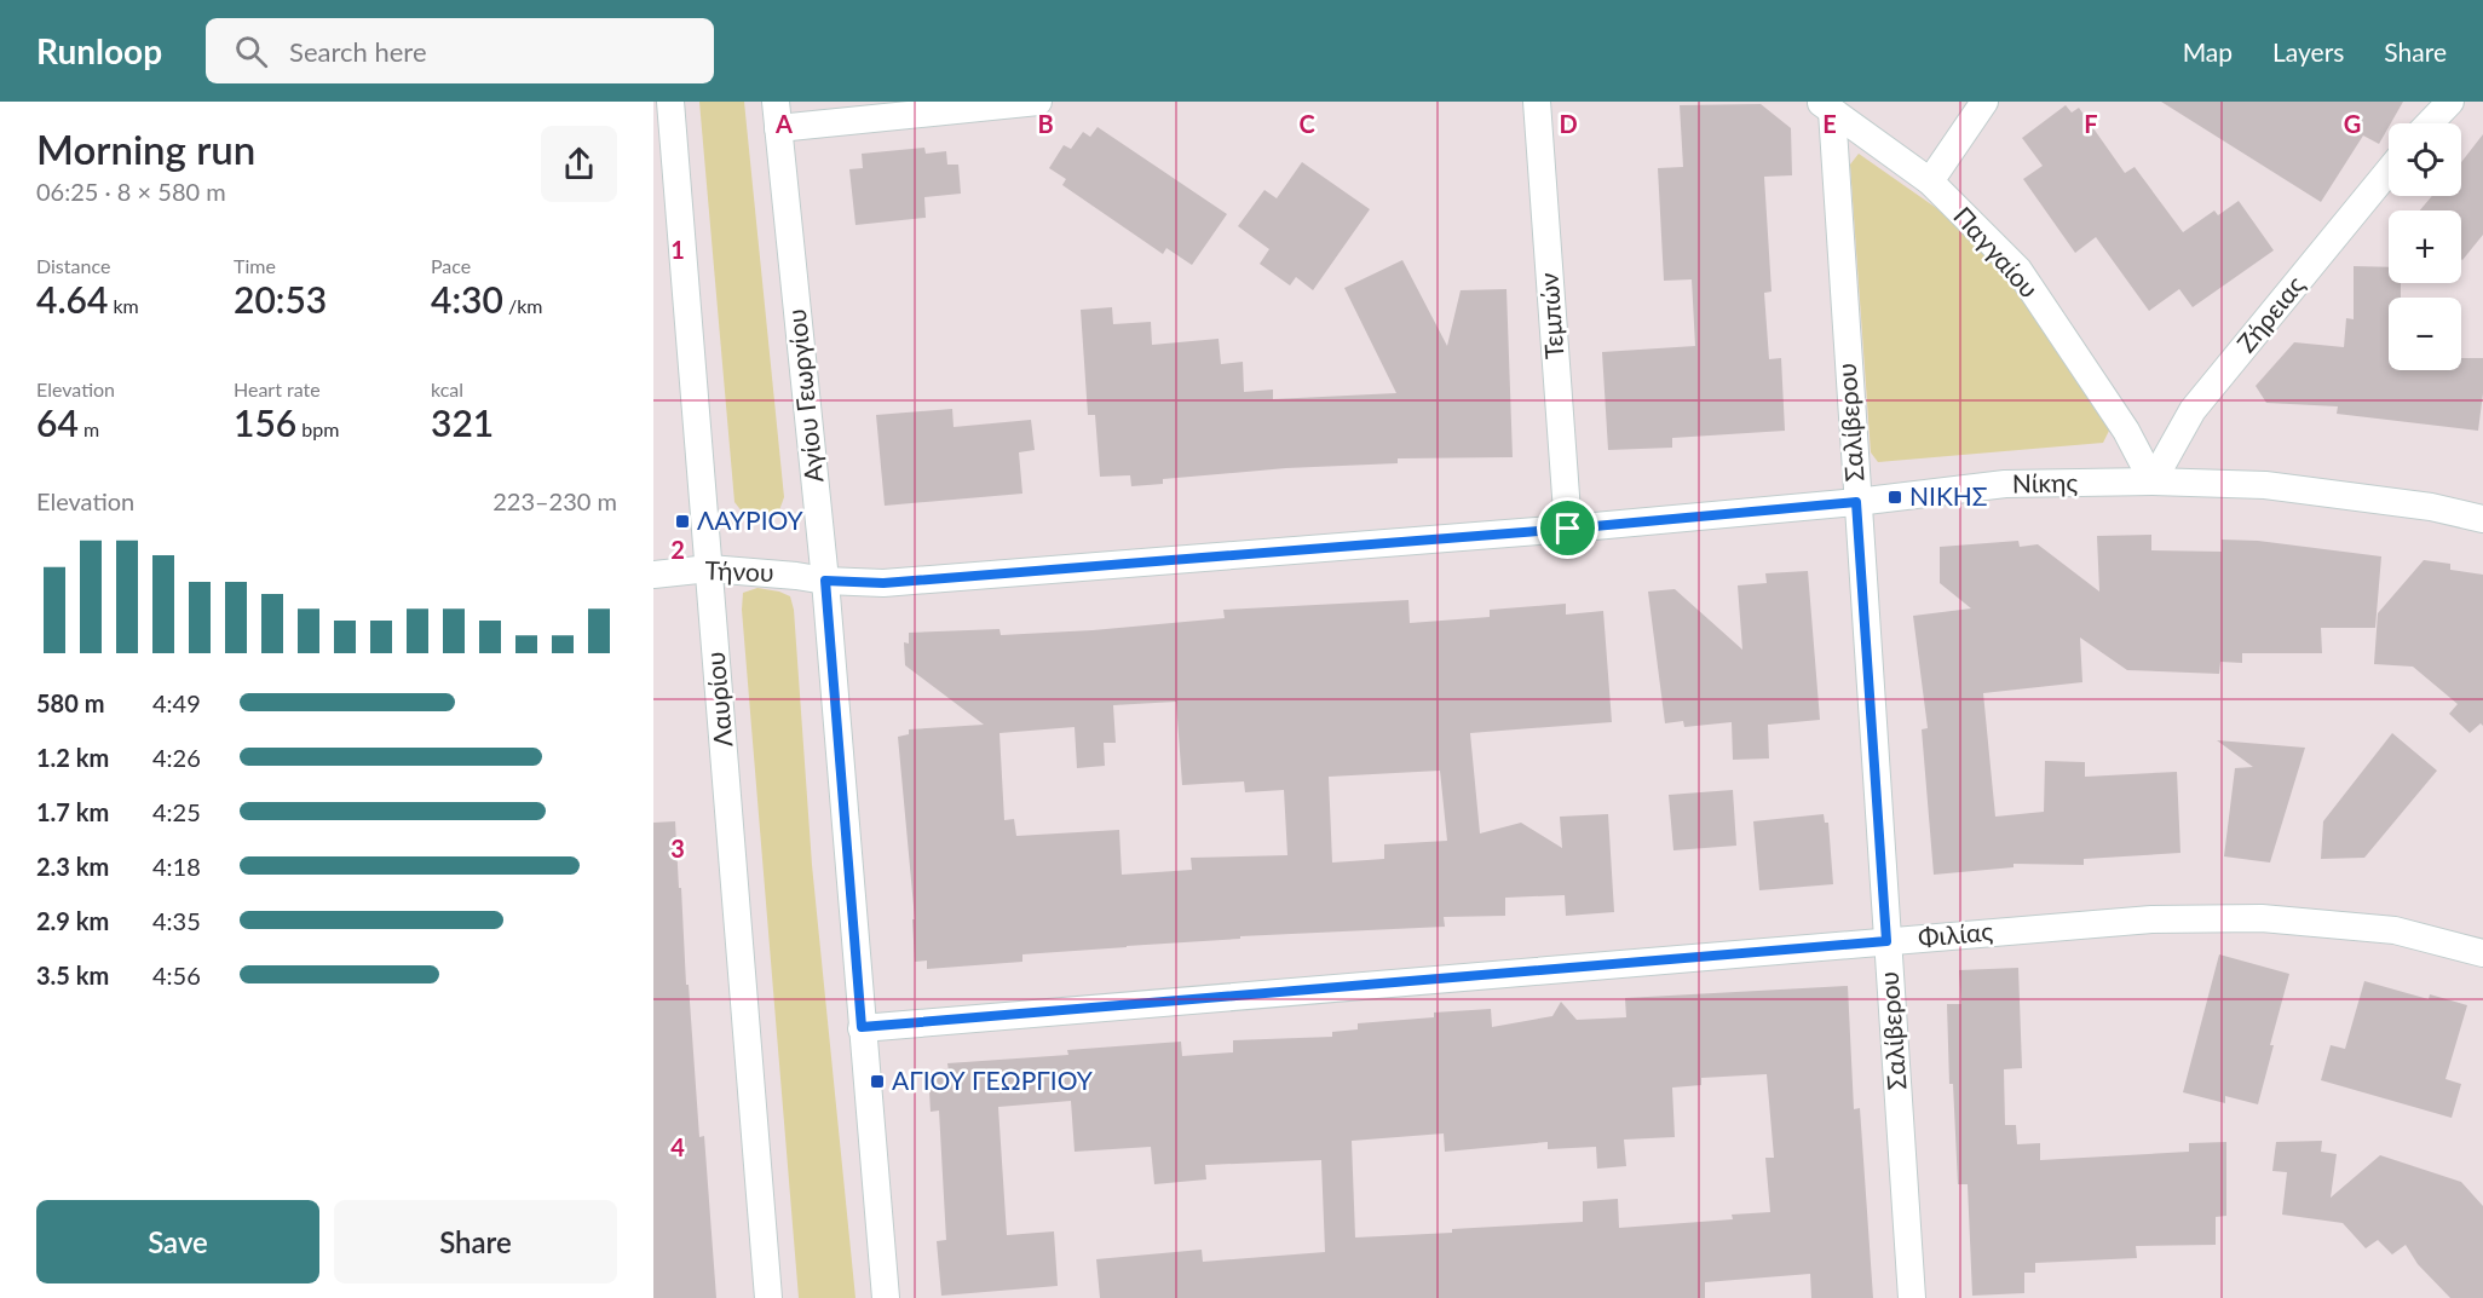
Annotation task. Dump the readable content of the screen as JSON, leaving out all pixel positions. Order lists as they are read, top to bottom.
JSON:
{
  "streets": {
    "street": [
      "Παγγαίου",
      "Ζήρειας",
      "Τεμπών",
      "Αγίου Γεωργίου",
      "Σαλίβερου",
      "Νίκης",
      "Τήνου",
      "Λαυρίου",
      "Φιλίας"
    ]
  },
  "crossings": [
    ["Παγγαίου", "Ζήρειας"],
    ["Παγγαίου", "Σαλίβερου"],
    ["Παγγαίου", "Νίκης"],
    ["Ζήρειας", "Νίκης"],
    ["Τεμπών", "Νίκης"],
    ["Αγίου Γεωργίου", "Νίκης"],
    ["Αγίου Γεωργίου", "Τήνου"],
    ["Αγίου Γεωργίου", "Φιλίας"],
    ["Σαλίβερου", "Νίκης"],
    ["Σαλίβερου", "Φιλίας"],
    ["Νίκης", "Τήνου"],
    ["Τήνου", "Λαυρίου"]
  ],
  "places": {
    "transit": ["ΝΙΚΗΣ", "ΛΑΥΡΙΟΥ", "ΑΓΙΟΥ ΓΕΩΡΓΙΟΥ"]
  },
  "page": {
    "header": "Runloop",
    "search": "Search here",
    "nav": ["Map", "Layers", "Share"],
    "heading": ["Morning run", "06:25 · 8 × 580 m"],
    "map_buttons": ["+", "−"],
    "stats": [
      ["Distance", "4.64 km"],
      ["Time", "20:53"],
      ["Pace", "4:30 /km"],
      ["Elevation", "64 m"],
      ["Heart rate", "156 bpm"],
      ["kcal", "321"]
    ],
    "chart": ["Elevation", "223–230 m"],
    "list": [
      {
        "name": "580 m",
        "note": "4:49"
      },
      {
        "name": "1.2 km",
        "note": "4:26"
      },
      {
        "name": "1.7 km",
        "note": "4:25"
      },
      {
        "name": "2.3 km",
        "note": "4:18"
      },
      {
        "name": "2.9 km",
        "note": "4:35"
      },
      {
        "name": "3.5 km",
        "note": "4:56"
      }
    ],
    "buttons": ["Save", "Share"]
  },
  "grid": {
    "columns": [
      "A",
      "B",
      "C",
      "D",
      "E",
      "F",
      "G"
    ],
    "rows": [
      "1",
      "2",
      "3",
      "4"
    ]
  }
}
